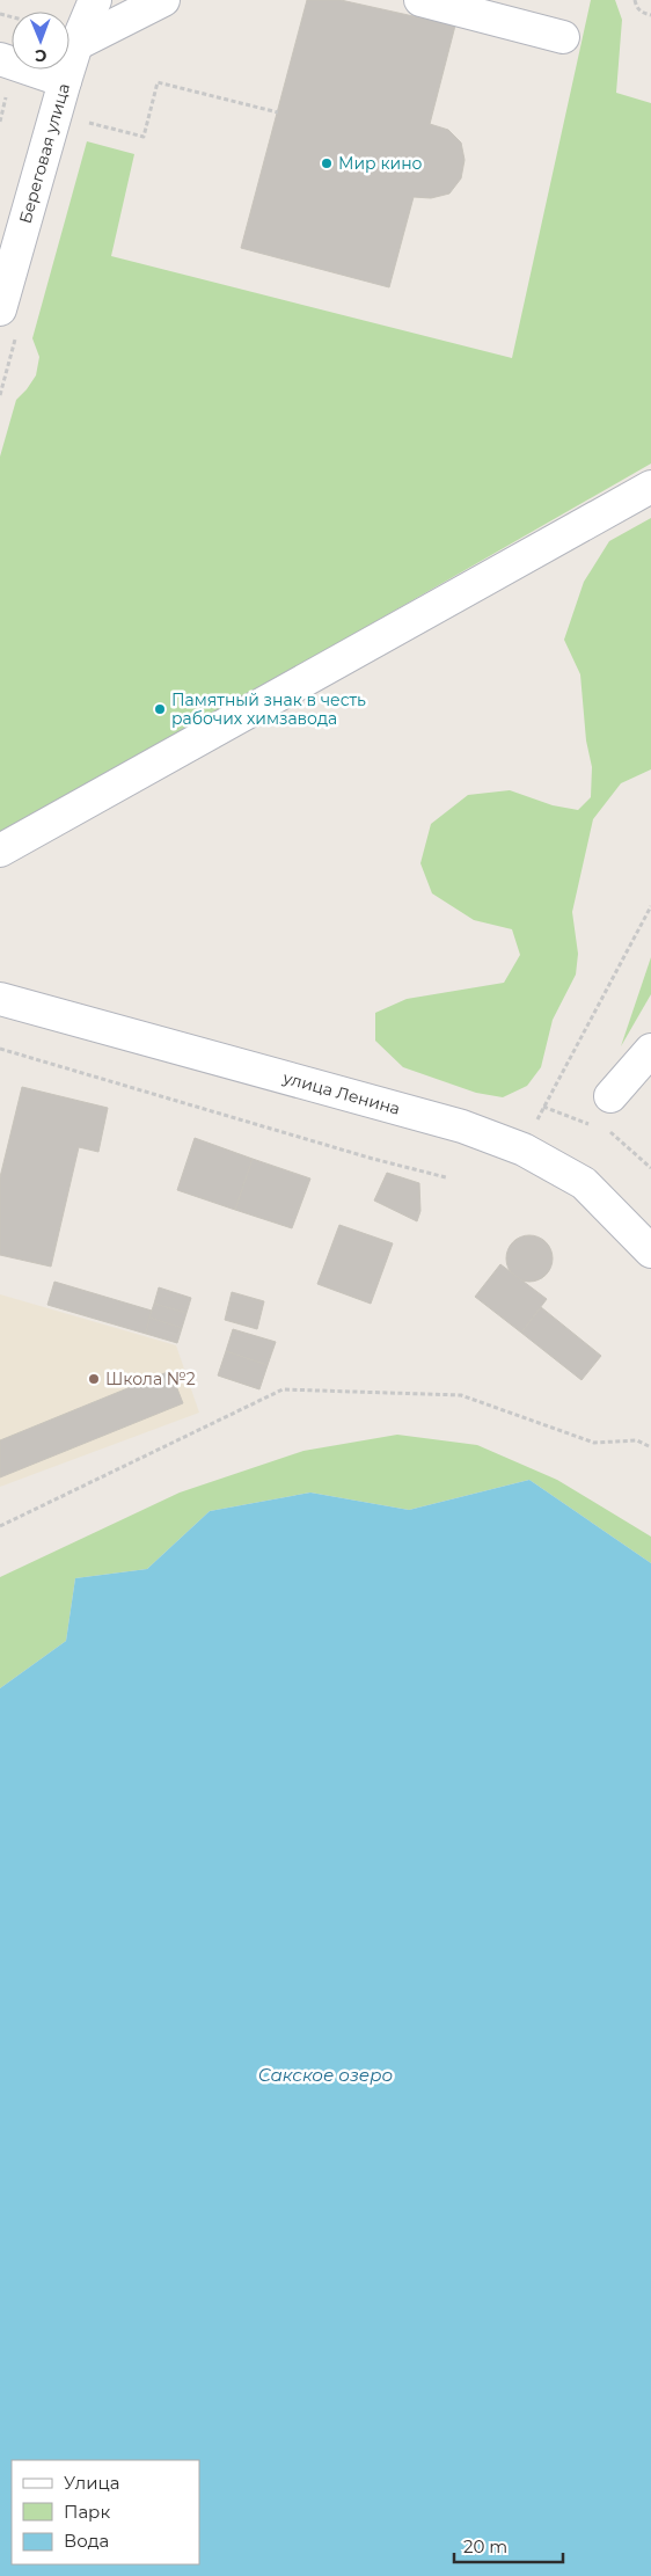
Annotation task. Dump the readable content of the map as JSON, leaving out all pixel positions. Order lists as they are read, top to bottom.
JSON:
{
  "streets": {
    "street": ["Береговая улица", "улица Ленина"]
  },
  "water": ["Сакское озеро"],
  "places": ["Мир кино", "Памятный знак в честь рабочих химзавода", "Школа №2"],
  "legend": ["Улица", "Парк", "Вода"],
  "scale_bar": "20 m",
  "north": "bottom"
}
